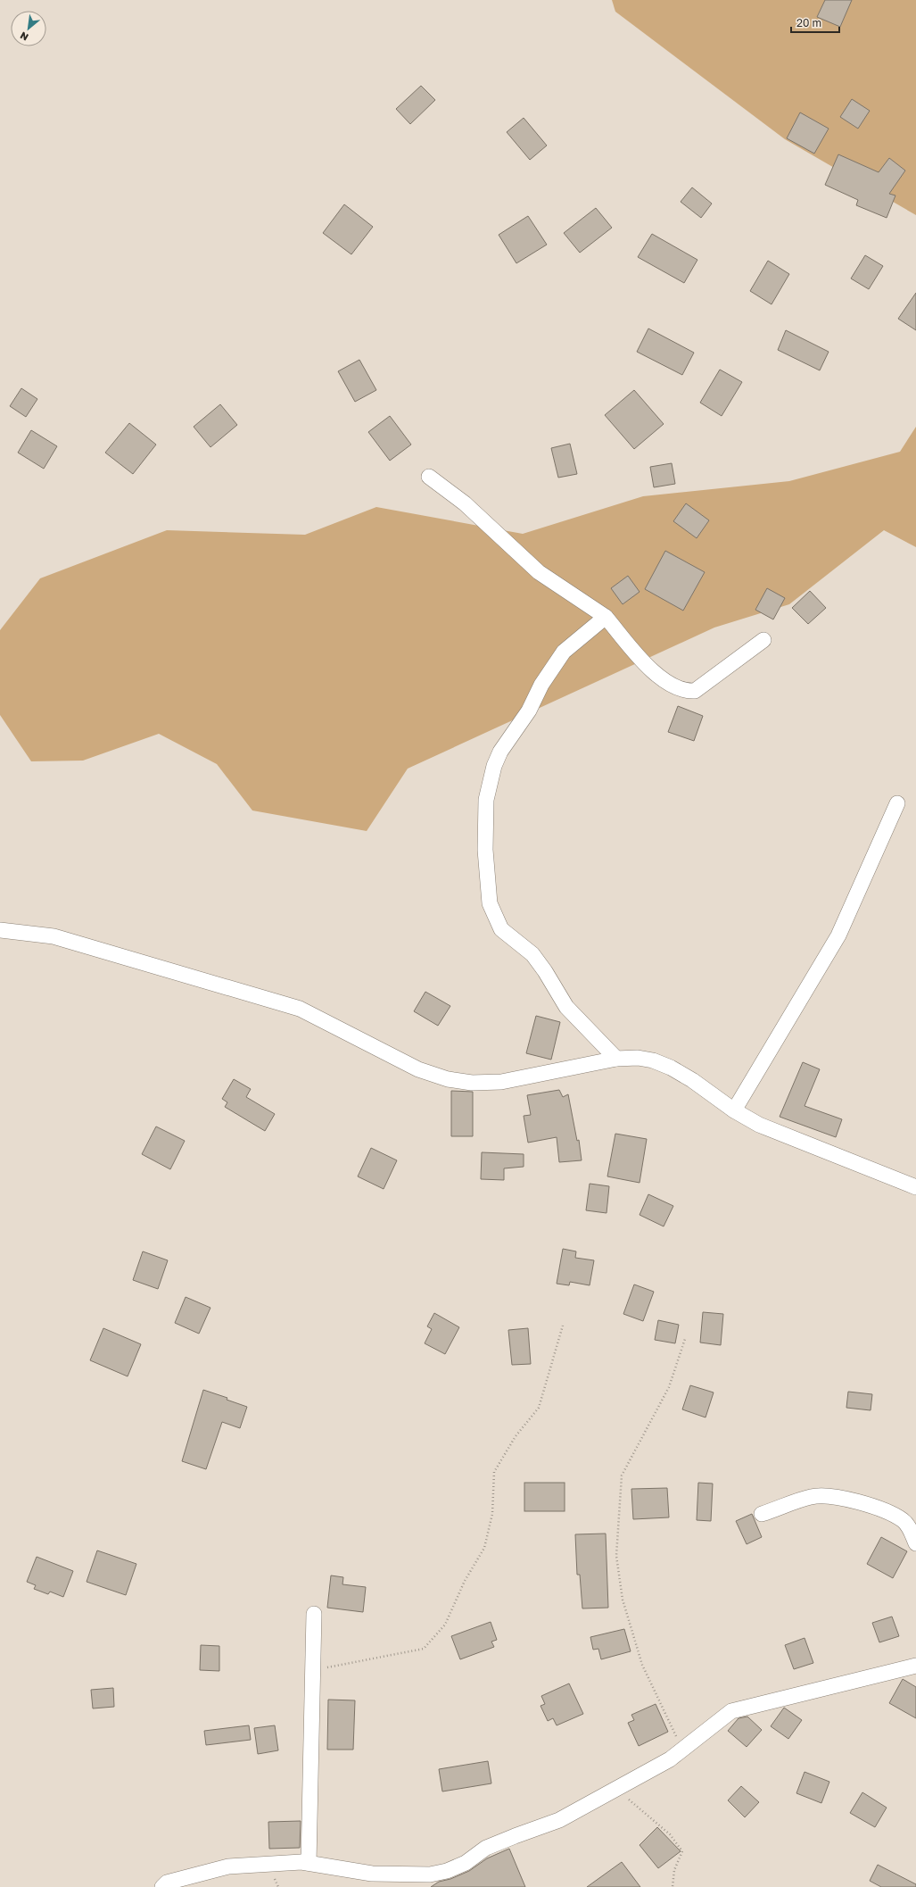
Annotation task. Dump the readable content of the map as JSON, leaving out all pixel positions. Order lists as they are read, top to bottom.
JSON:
{
  "scale_bar": "20 m",
  "north": "bottom left"
}
